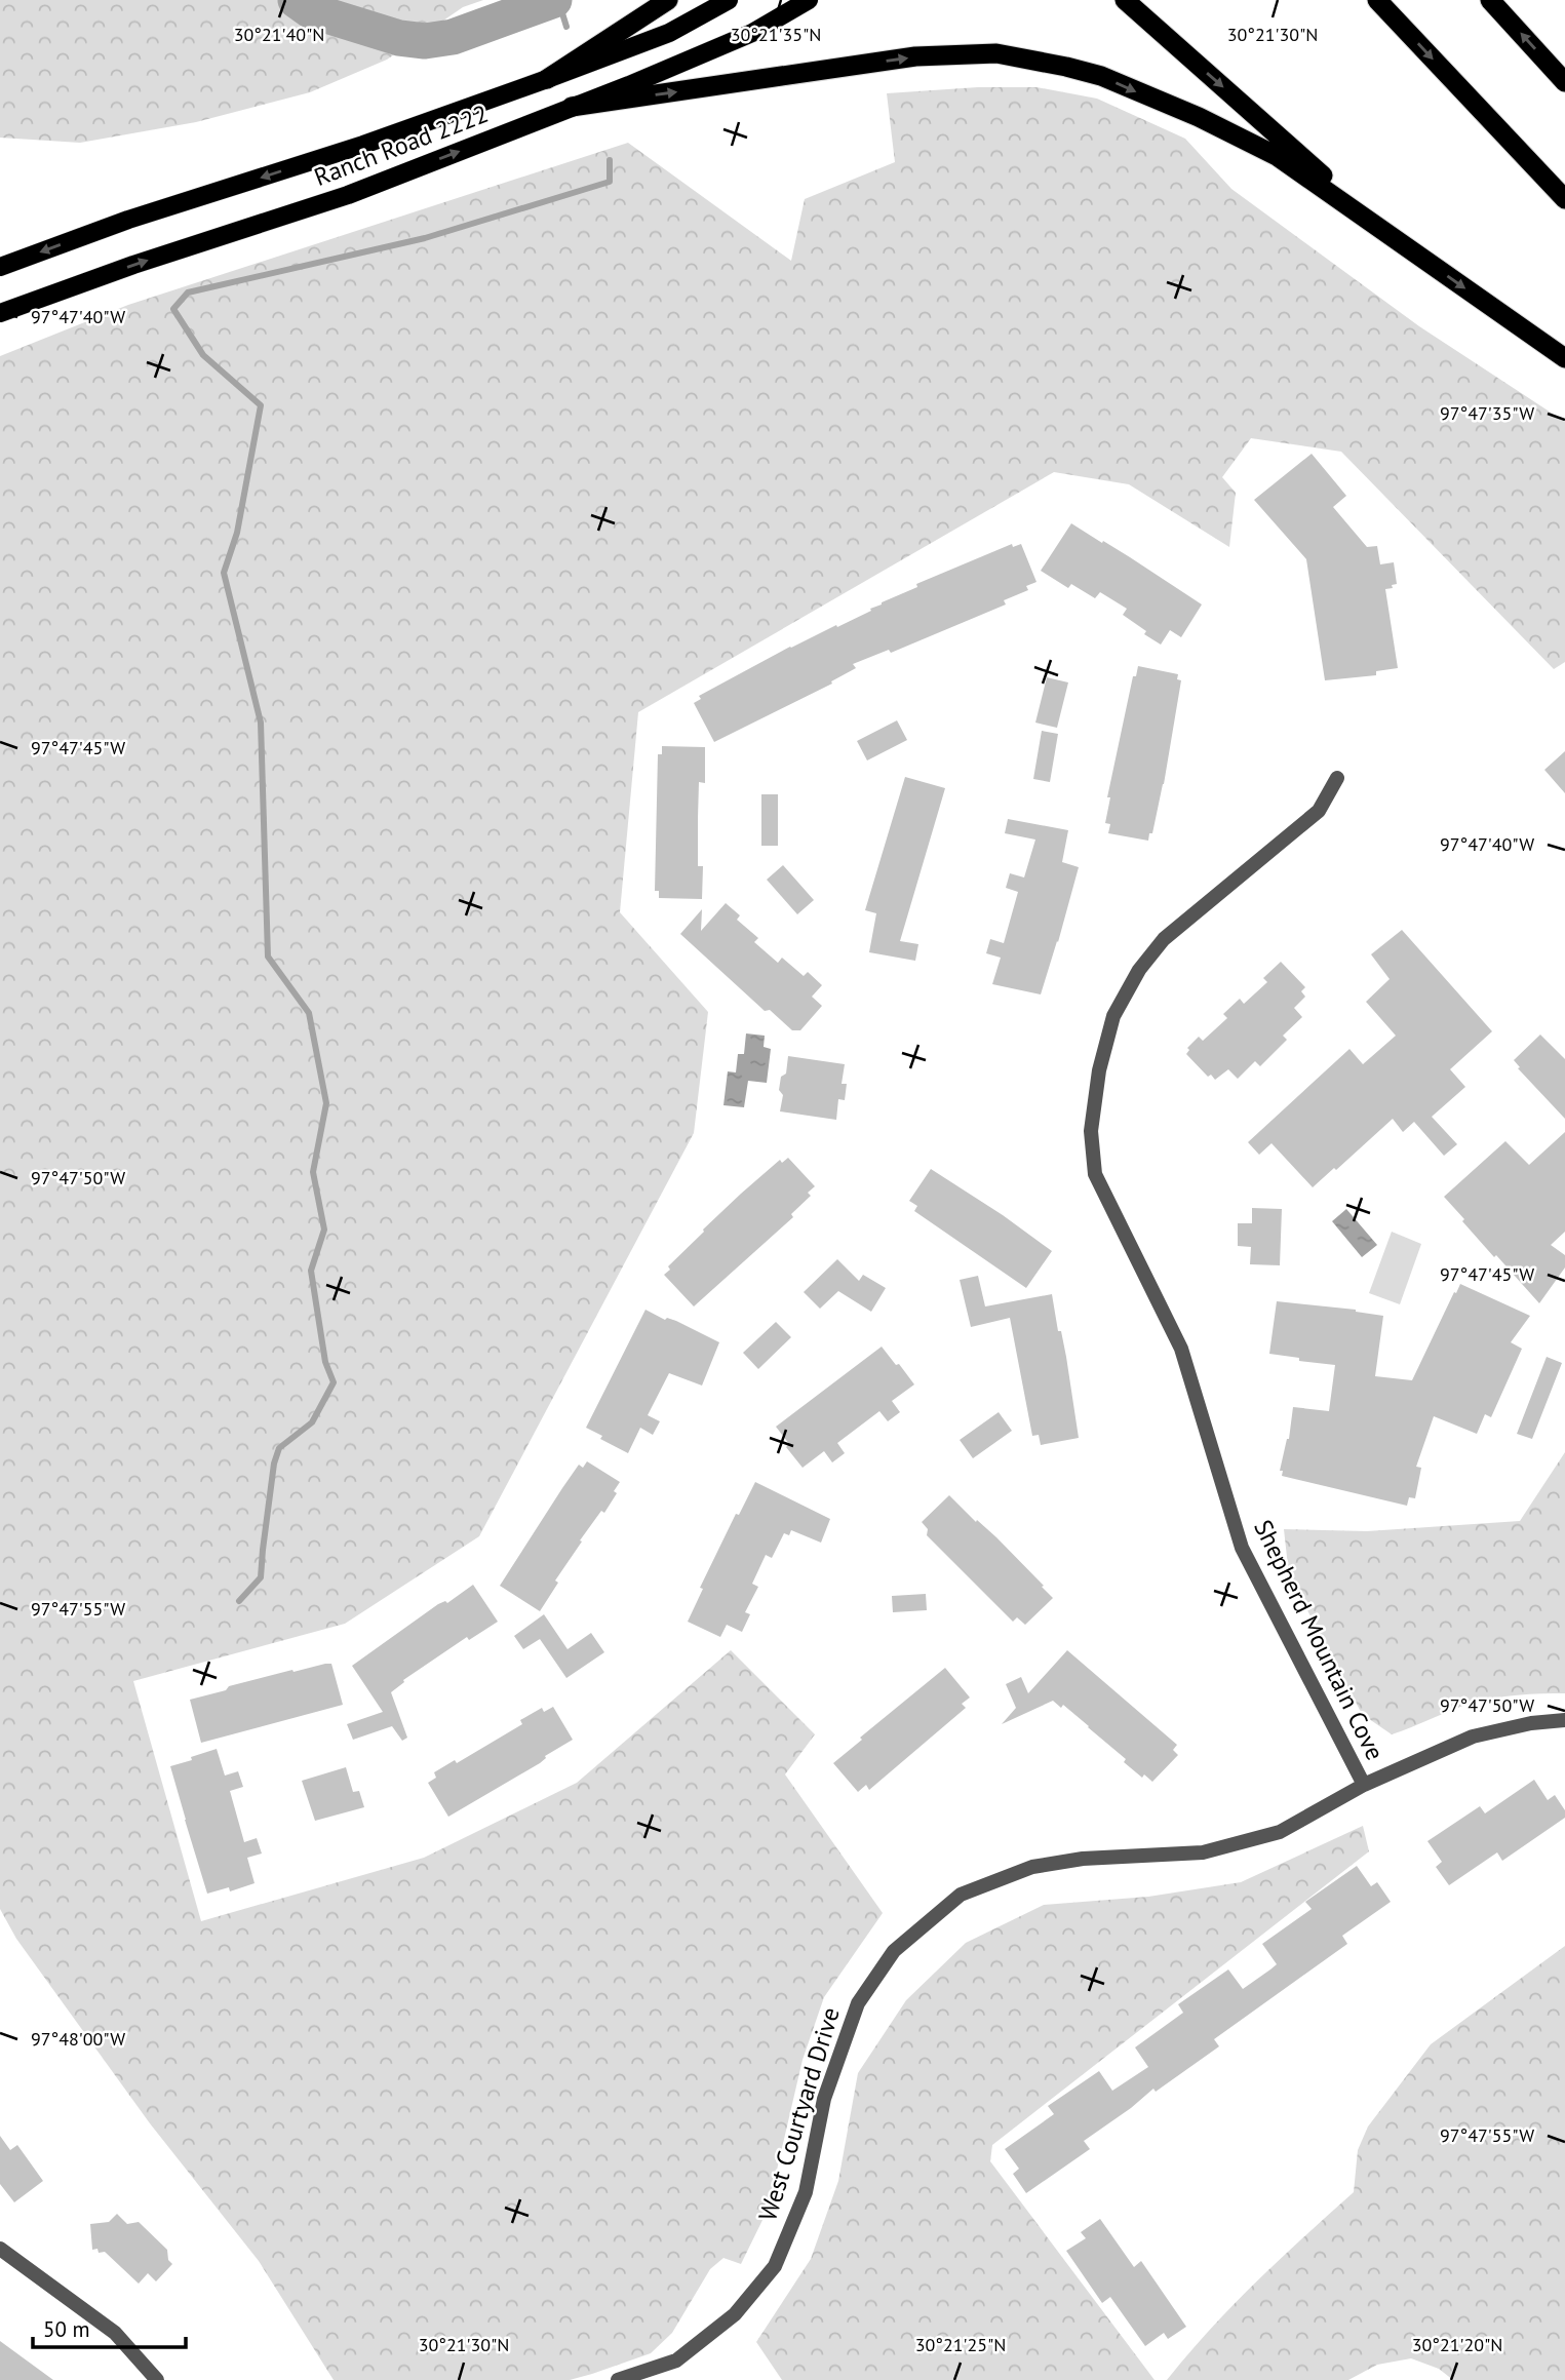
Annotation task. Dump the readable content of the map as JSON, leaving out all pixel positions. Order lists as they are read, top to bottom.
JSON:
{
  "streets": {
    "main road": ["Ranch Road 2222"],
    "street": ["Shepherd Mountain Cove", "West Courtyard Drive"]
  },
  "crossings": [
    ["Shepherd Mountain Cove", "West Courtyard Drive"]
  ],
  "scale_bar": "50 m",
  "coordinates": [
    "30°21'40\"N",
    "30°21'35\"N",
    "30°21'30\"N",
    "97°47'40\"W",
    "97°47'35\"W",
    "97°47'45\"W",
    "97°47'50\"W",
    "97°47'55\"W",
    "97°48'00\"W",
    "30°21'25\"N",
    "30°21'20\"N"
  ]
}
